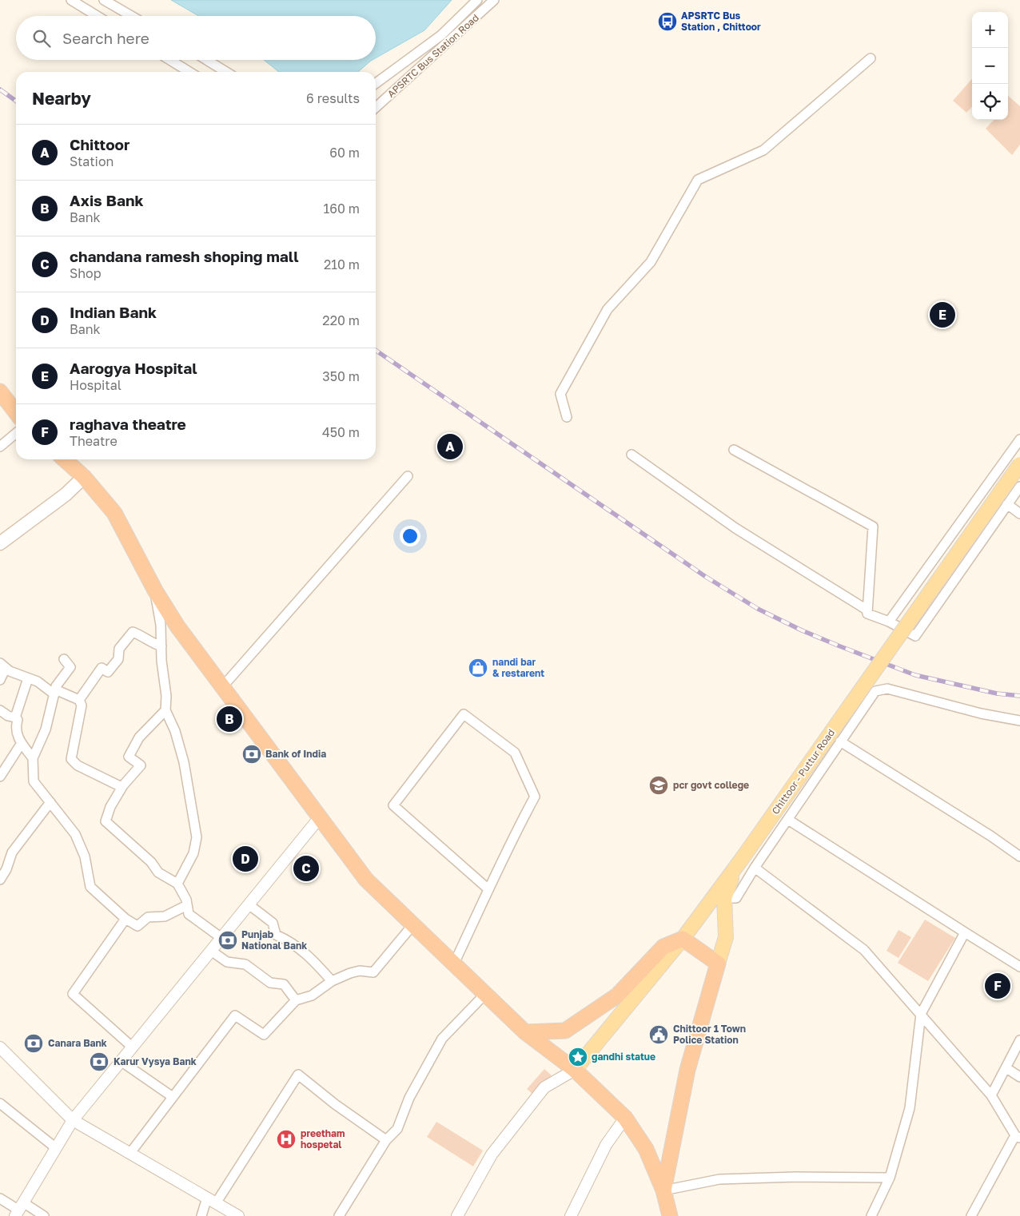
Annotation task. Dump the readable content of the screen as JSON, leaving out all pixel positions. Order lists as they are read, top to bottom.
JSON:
{
  "streets": {
    "main road": ["Chittoor - Puttur Road"],
    "street": ["APSRTC Bus Station Road"]
  },
  "places": {
    "bus stop": ["APSRTC Bus Station , Chittoor"],
    "shop": ["nandi bar & restarent"],
    "bank": [
      "Bank of India",
      "Punjab National Bank",
      "Canara Bank",
      "Karur Vysya Bank"
    ],
    "school or university": ["pcr govt college"],
    "public building": ["Chittoor 1 Town Police Station"],
    "place": ["gandhi statue"],
    "hospital": ["preetham hospetal"]
  },
  "page": {
    "map_buttons": ["+", "−"],
    "search": "Search here",
    "heading": ["Nearby", "6 results"],
    "list": [
      {
        "mark": "A",
        "name": "Chittoor",
        "note": "Station",
        "value": "60 m"
      },
      {
        "mark": "B",
        "name": "Axis Bank",
        "note": "Bank",
        "value": "160 m"
      },
      {
        "mark": "C",
        "name": "chandana ramesh shoping mall",
        "note": "Shop",
        "value": "210 m"
      },
      {
        "mark": "D",
        "name": "Indian Bank",
        "note": "Bank",
        "value": "220 m"
      },
      {
        "mark": "E",
        "name": "Aarogya Hospital",
        "note": "Hospital",
        "value": "350 m"
      },
      {
        "mark": "F",
        "name": "raghava theatre",
        "note": "Theatre",
        "value": "450 m"
      }
    ],
    "pins": [
      "E",
      "A",
      "B",
      "D",
      "C",
      "F"
    ]
  }
}
